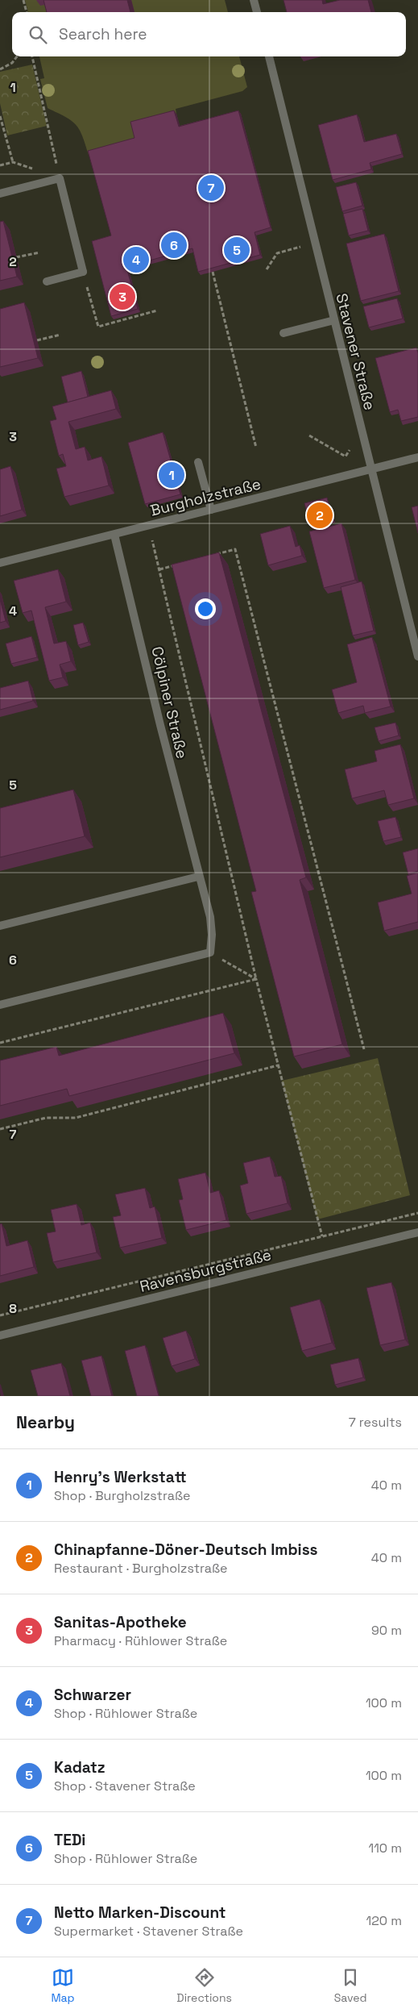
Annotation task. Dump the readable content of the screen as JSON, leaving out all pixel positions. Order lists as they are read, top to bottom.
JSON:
{
  "streets": {
    "street": [
      "Stavener Straße",
      "Burgholzstraße",
      "Cölpiner Straße",
      "Ravensburgstraße"
    ]
  },
  "crossings": [
    ["Stavener Straße", "Burgholzstraße"],
    ["Burgholzstraße", "Cölpiner Straße"]
  ],
  "page": {
    "search": "Search here",
    "pins": [
      "7",
      "6",
      "5",
      "4",
      "3",
      "1",
      "2"
    ],
    "heading": ["Nearby", "7 results"],
    "list": [
      {
        "mark": "1",
        "name": "Henry's Werkstatt",
        "note": "Shop · Burgholzstraße",
        "value": "40 m"
      },
      {
        "mark": "2",
        "name": "Chinapfanne-Döner-Deutsch Imbiss",
        "note": "Restaurant · Burgholzstraße",
        "value": "40 m"
      },
      {
        "mark": "3",
        "name": "Sanitas-Apotheke",
        "note": "Pharmacy · Rühlower Straße",
        "value": "90 m"
      },
      {
        "mark": "4",
        "name": "Schwarzer",
        "note": "Shop · Rühlower Straße",
        "value": "100 m"
      },
      {
        "mark": "5",
        "name": "Kadatz",
        "note": "Shop · Stavener Straße",
        "value": "100 m"
      },
      {
        "mark": "6",
        "name": "TEDi",
        "note": "Shop · Rühlower Straße",
        "value": "110 m"
      },
      {
        "mark": "7",
        "name": "Netto Marken-Discount",
        "note": "Supermarket · Stavener Straße",
        "value": "120 m"
      }
    ],
    "nav": ["Map", "Directions", "Saved"]
  },
  "grid": {
    "rows": [
      "1",
      "2",
      "3",
      "4",
      "5",
      "6",
      "7",
      "8"
    ]
  }
}
